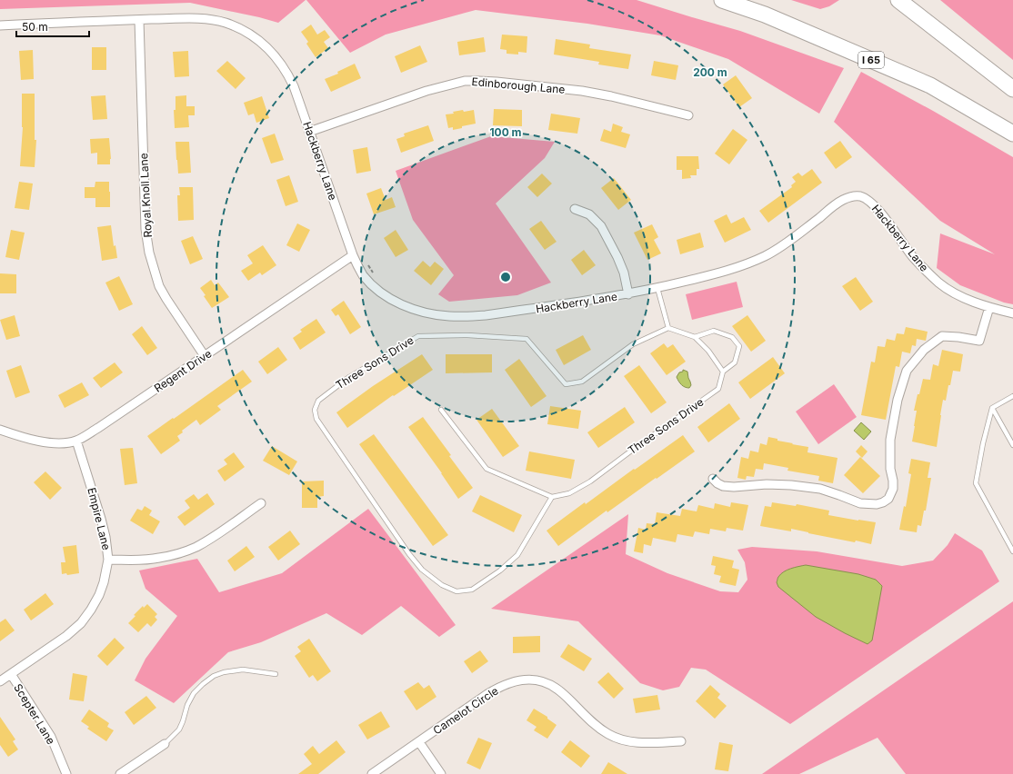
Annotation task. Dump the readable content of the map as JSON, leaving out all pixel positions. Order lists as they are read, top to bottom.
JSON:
{
  "streets": {
    "highway": ["I 65"],
    "street": [
      "Edinborough Lane",
      "Hackberry Lane",
      "Royal Knoll Lane",
      "Regent Drive",
      "Empire Lane",
      "Camelot Circle",
      "Scepter Lane"
    ],
    "lane": ["Three Sons Drive"]
  },
  "crossings": [
    ["Edinborough Lane", "Hackberry Lane"],
    ["Hackberry Lane", "Royal Knoll Lane"],
    ["Hackberry Lane", "Regent Drive"],
    ["Royal Knoll Lane", "Regent Drive"],
    ["Regent Drive", "Empire Lane"],
    ["Empire Lane", "Scepter Lane"]
  ],
  "scale_bar": "50 m",
  "rings": ["200 m", "100 m"]
}
